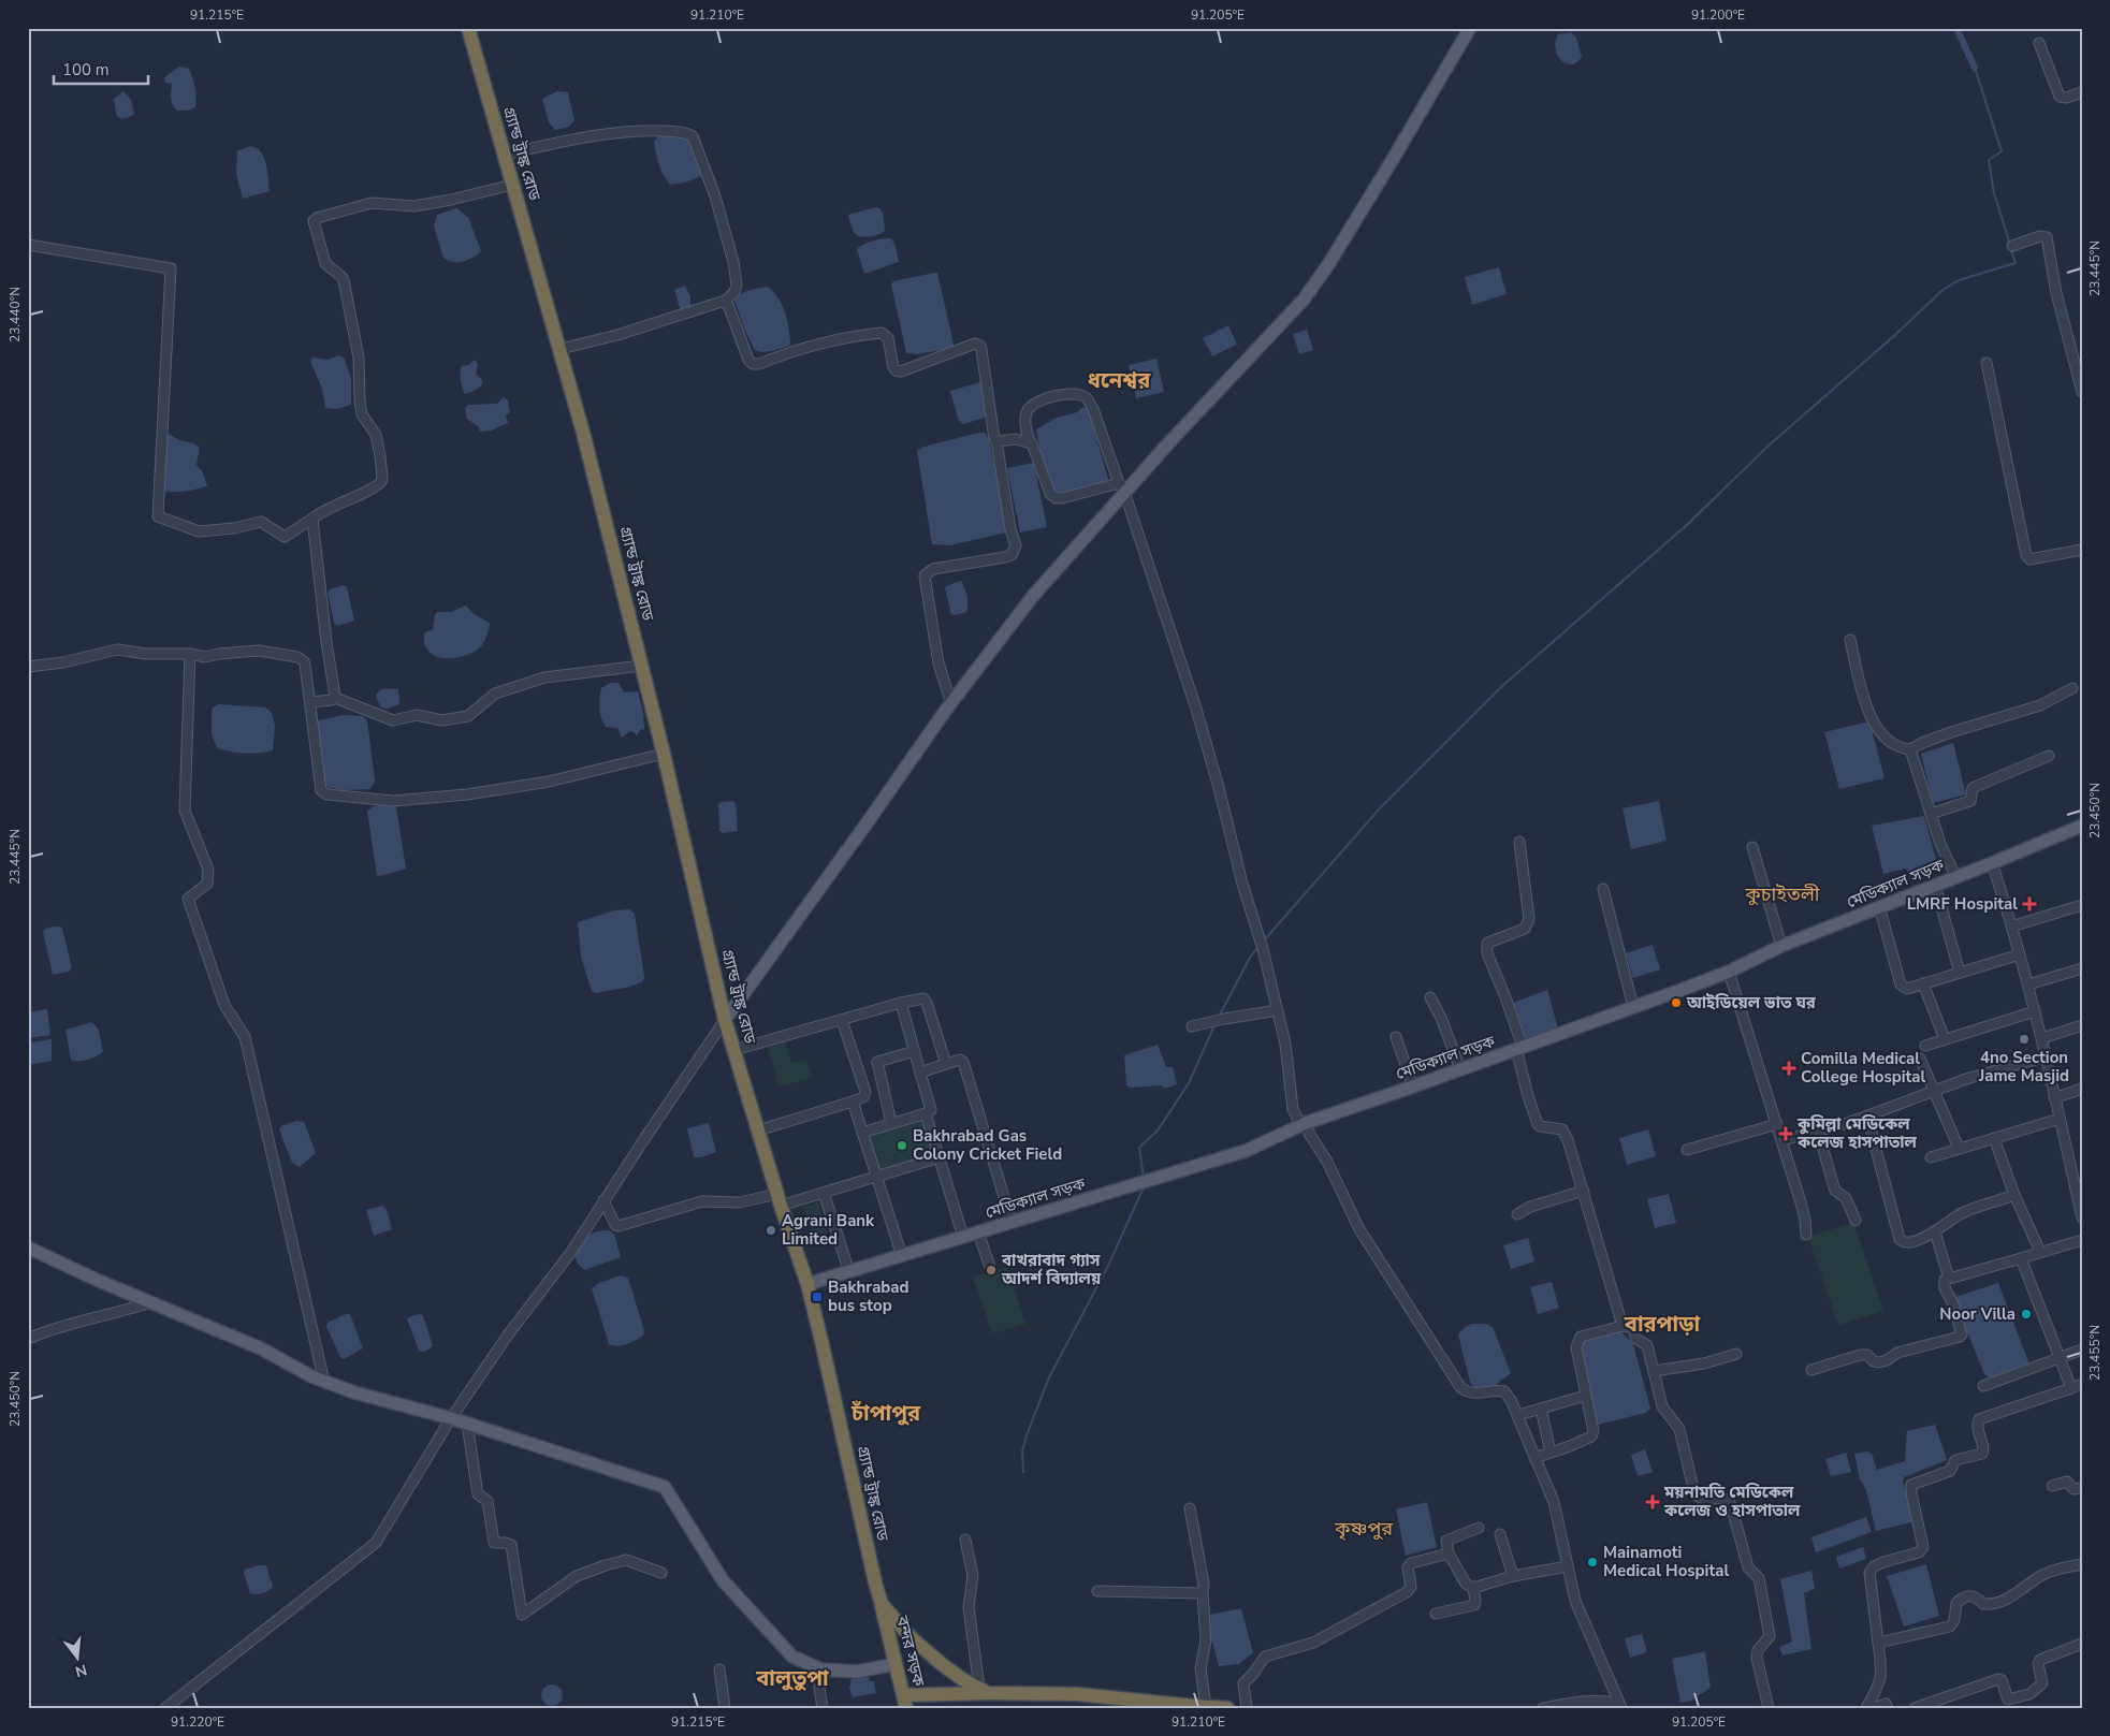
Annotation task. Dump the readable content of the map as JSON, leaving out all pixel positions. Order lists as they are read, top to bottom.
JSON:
{
  "streets": {
    "highway": ["গ্র্যান্ড ট্রাঙ্ক রোড", "বন্দর সড়ক"],
    "main road": ["মেডিক্যাল সড়ক"]
  },
  "crossings": [
    ["গ্র্যান্ড ট্রাঙ্ক রোড", "মেডিক্যাল সড়ক"],
    ["গ্র্যান্ড ট্রাঙ্ক রোড", "বন্দর সড়ক"]
  ],
  "districts": [
    "ধনেশ্বর",
    "কুচাইতলী",
    "বারপাড়া",
    "চাঁপাপুর",
    "কৃষ্ণপুর",
    "বালুতুপা"
  ],
  "places": {
    "health": [
      "LMRF Hospital",
      "Comilla Medical College Hospital",
      "কুমিল্লা মেডিকেল কলেজ হাসপাতাল",
      "ময়নামতি মেডিকেল কলেজ ও হাসপাতাল"
    ],
    "other": [
      "আইডিয়েল ভাত ঘর",
      "4no Section Jame Masjid",
      "Bakhrabad Gas Colony Cricket Field",
      "Agrani Bank Limited",
      "বাখরাবাদ গ্যাস আদর্শ বিদ্যালয়",
      "Noor Villa",
      "Mainamoti Medical Hospital"
    ],
    "transit": ["Bakhrabad bus stop"]
  },
  "scale_bar": "100 m",
  "north": "bottom",
  "coordinates": [
    "91.215°E",
    "91.210°E",
    "91.205°E",
    "91.200°E",
    "23.445°N",
    "23.440°N",
    "23.450°N",
    "23.455°N",
    "91.220°E"
  ]
}
